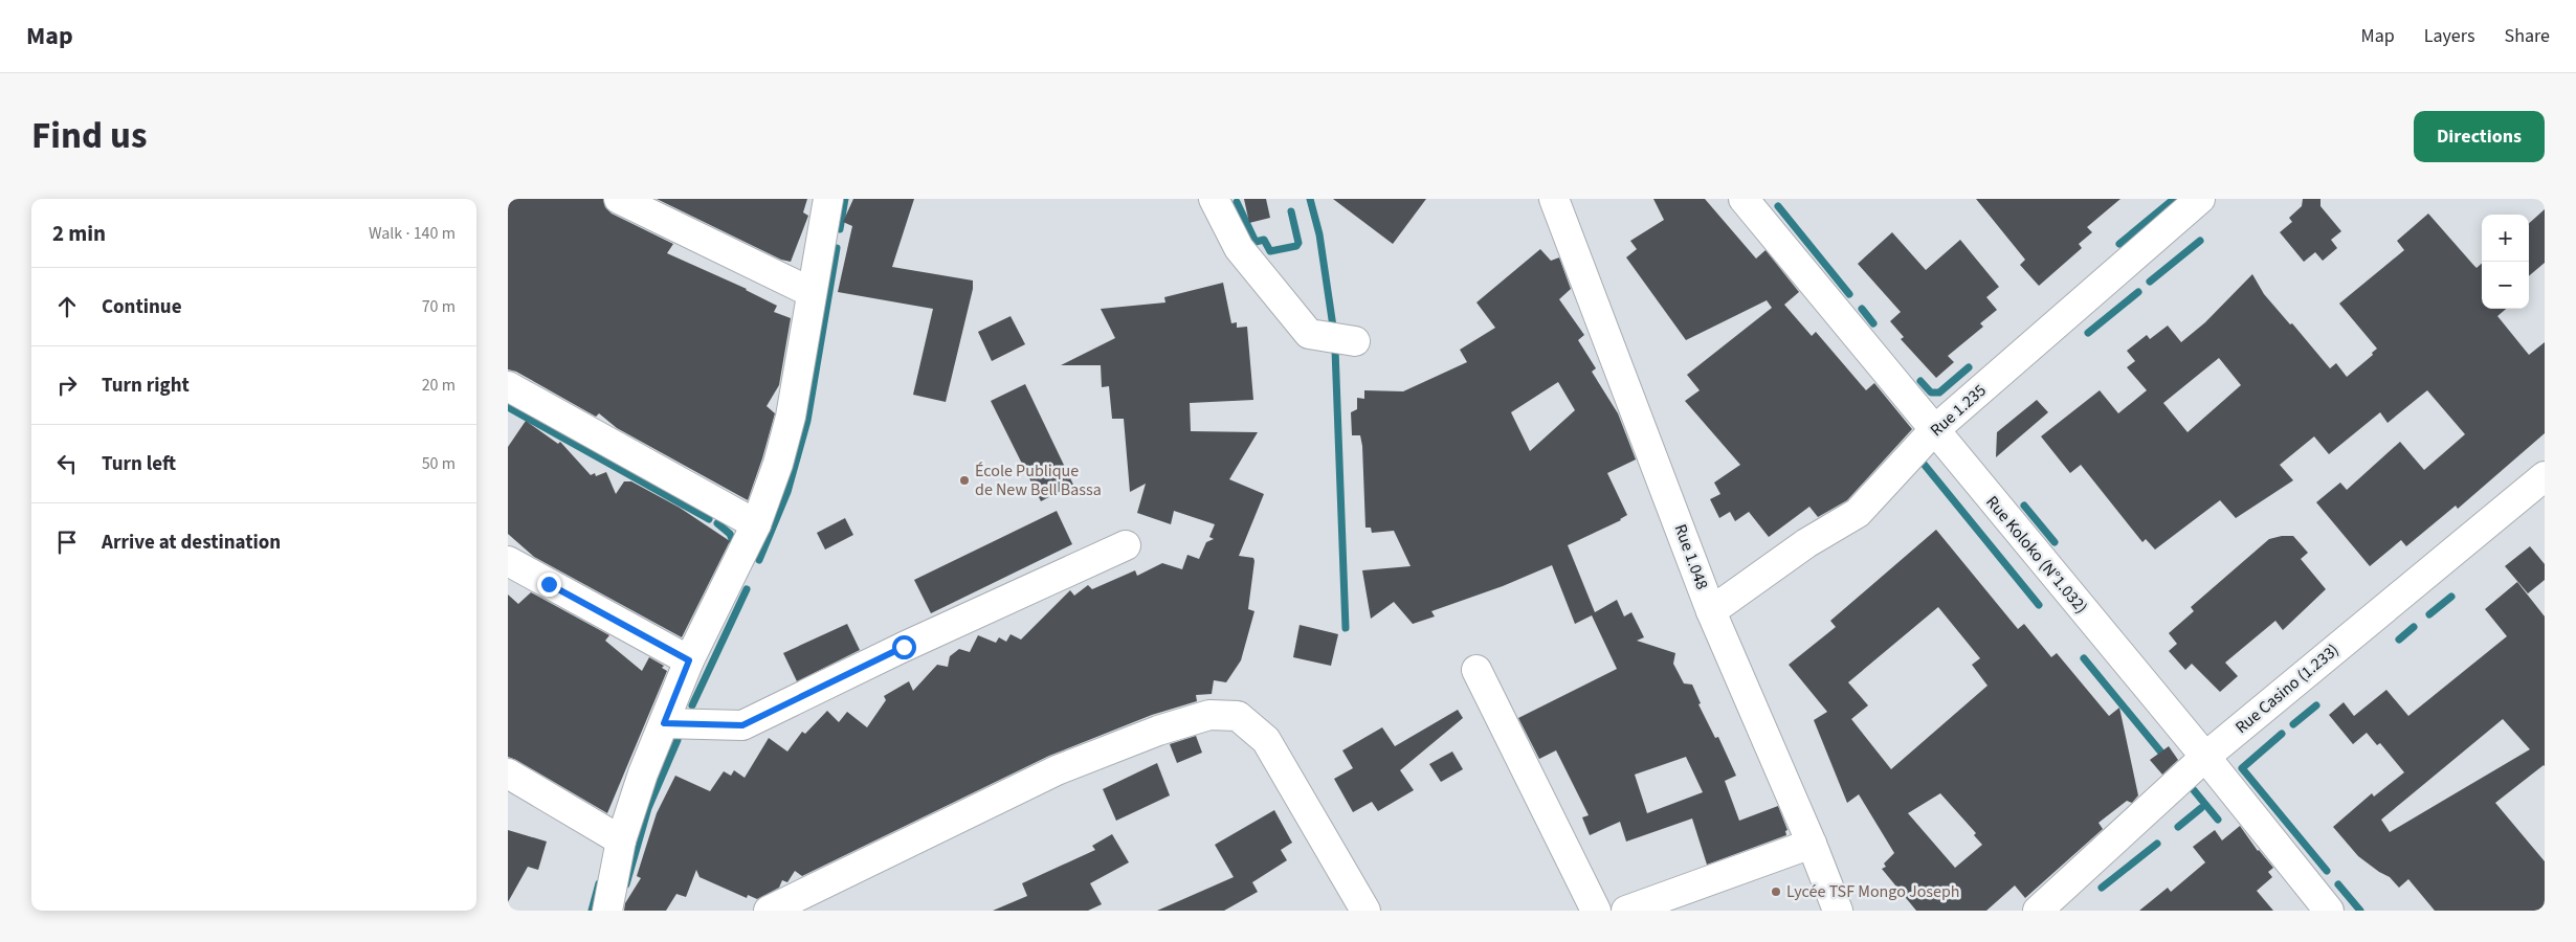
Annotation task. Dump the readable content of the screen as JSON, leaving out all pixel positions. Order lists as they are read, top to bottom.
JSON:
{
  "streets": {
    "street": [
      "Rue 1.235",
      "Rue Koloko (N°1.032)",
      "Rue 1.048",
      "Rue Casino (1.233)"
    ]
  },
  "crossings": [
    ["Rue 1.235", "Rue Koloko (N°1.032)"],
    ["Rue 1.235", "Rue 1.048"],
    ["Rue Koloko (N°1.032)", "Rue Casino (1.233)"]
  ],
  "places": ["École Publique de New Bell Bassa", "Lycée TSF Mongo Joseph"],
  "page": {
    "header": "Map",
    "nav": ["Map", "Layers", "Share"],
    "title": "Find us",
    "buttons": "Directions",
    "heading": ["2 min", "Walk · 140 m"],
    "map_buttons": ["+", "−"],
    "list": [
      ["Continue", "70 m"],
      ["Turn right", "20 m"],
      ["Turn left", "50 m"],
      "Arrive at destination"
    ]
  }
}
